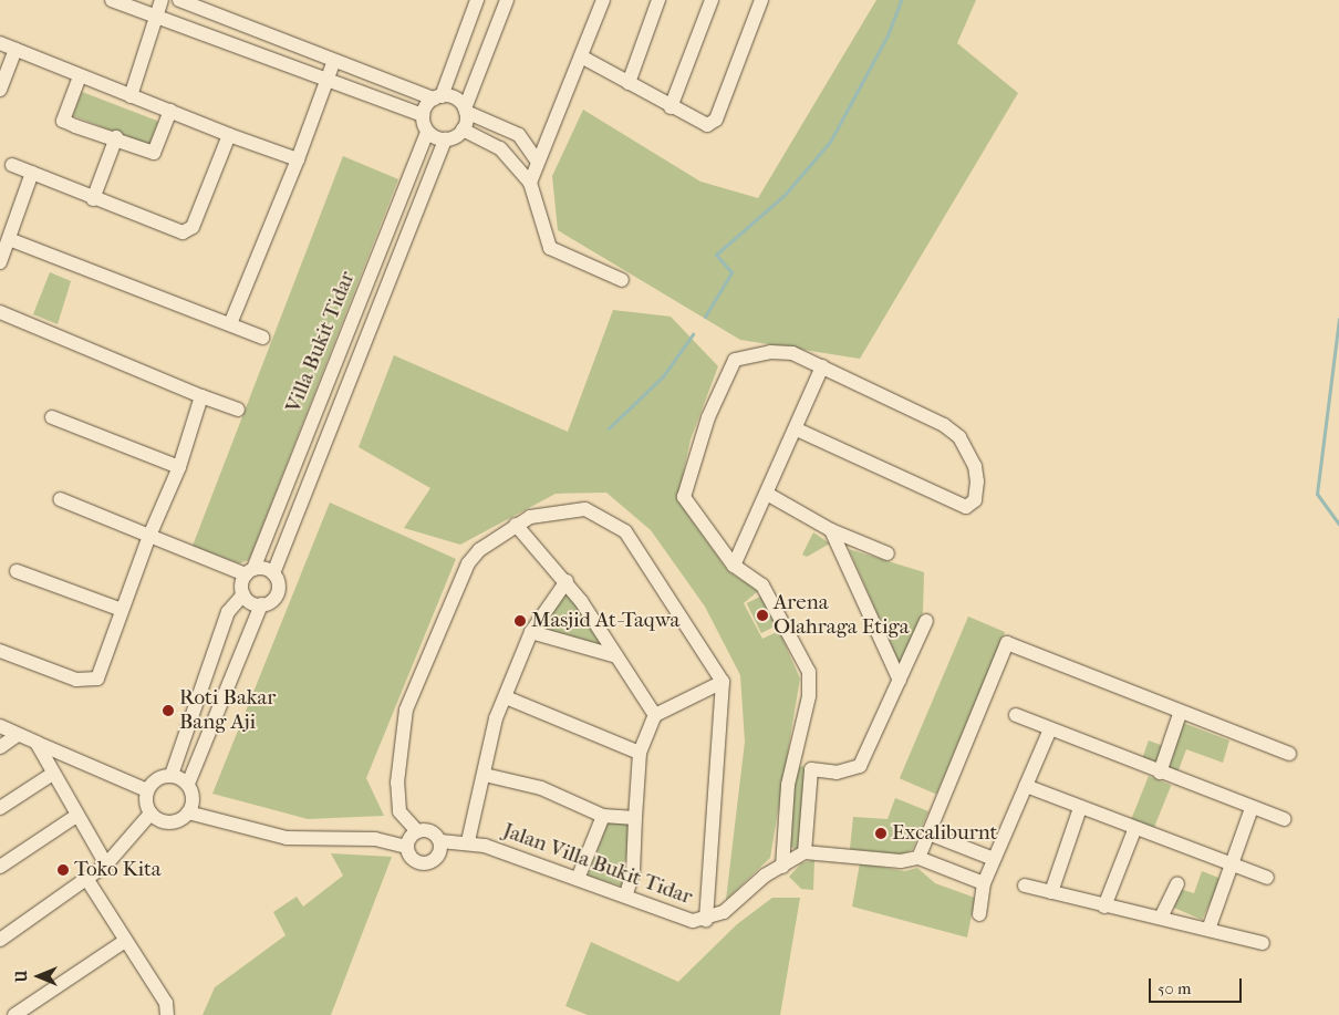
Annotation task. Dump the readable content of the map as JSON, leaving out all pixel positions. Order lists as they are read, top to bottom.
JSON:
{
  "streets": {
    "street": ["Villa Bukit Tidar", "Jalan Villa Bukit Tidar"]
  },
  "places": [
    "Arena Olahraga Etiga",
    "Masjid At-Taqwa",
    "Roti Bakar Bang Aji",
    "Excaliburnt",
    "Toko Kita"
  ],
  "scale_bar": "50 m",
  "north": "left"
}
